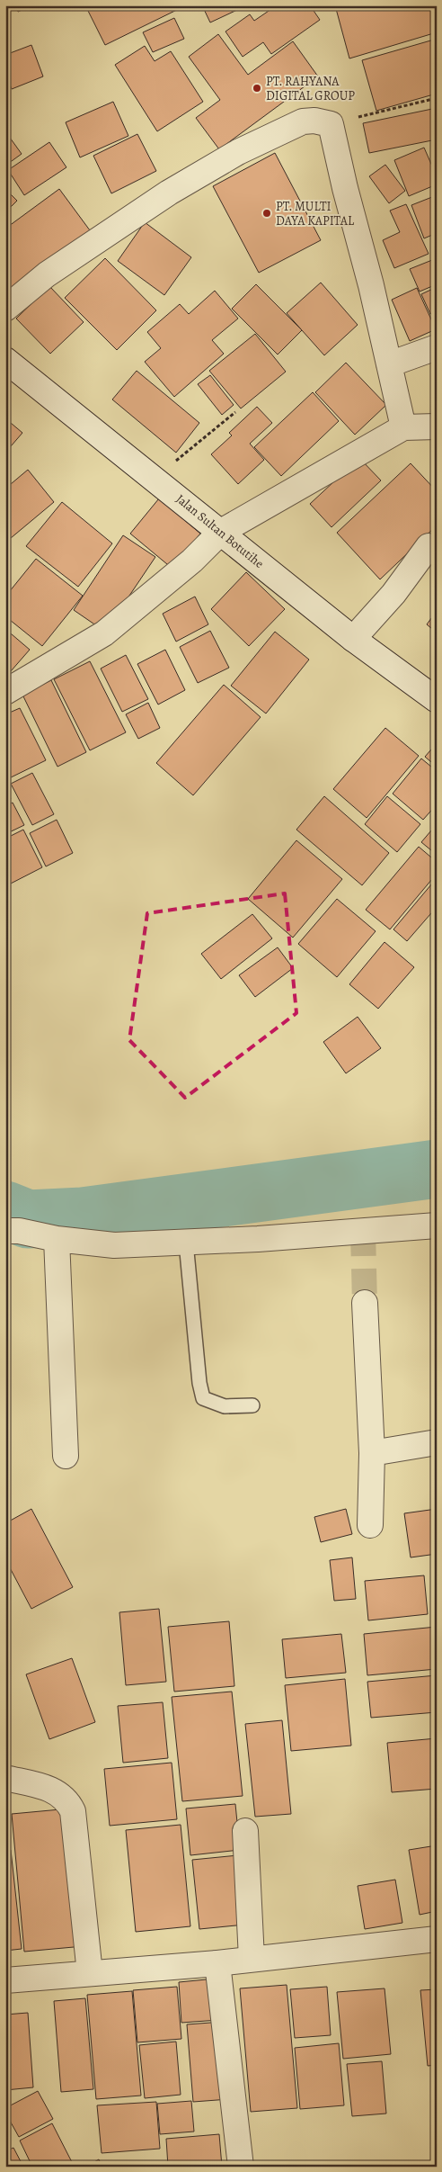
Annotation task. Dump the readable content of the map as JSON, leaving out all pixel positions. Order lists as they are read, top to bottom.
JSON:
{
  "streets": {
    "street": ["Jalan Sultan Botutihe"]
  },
  "places": ["PT. RAHYANA DIGITAL GROUP", "PT. MULTI DAYA KAPITAL"]
}
